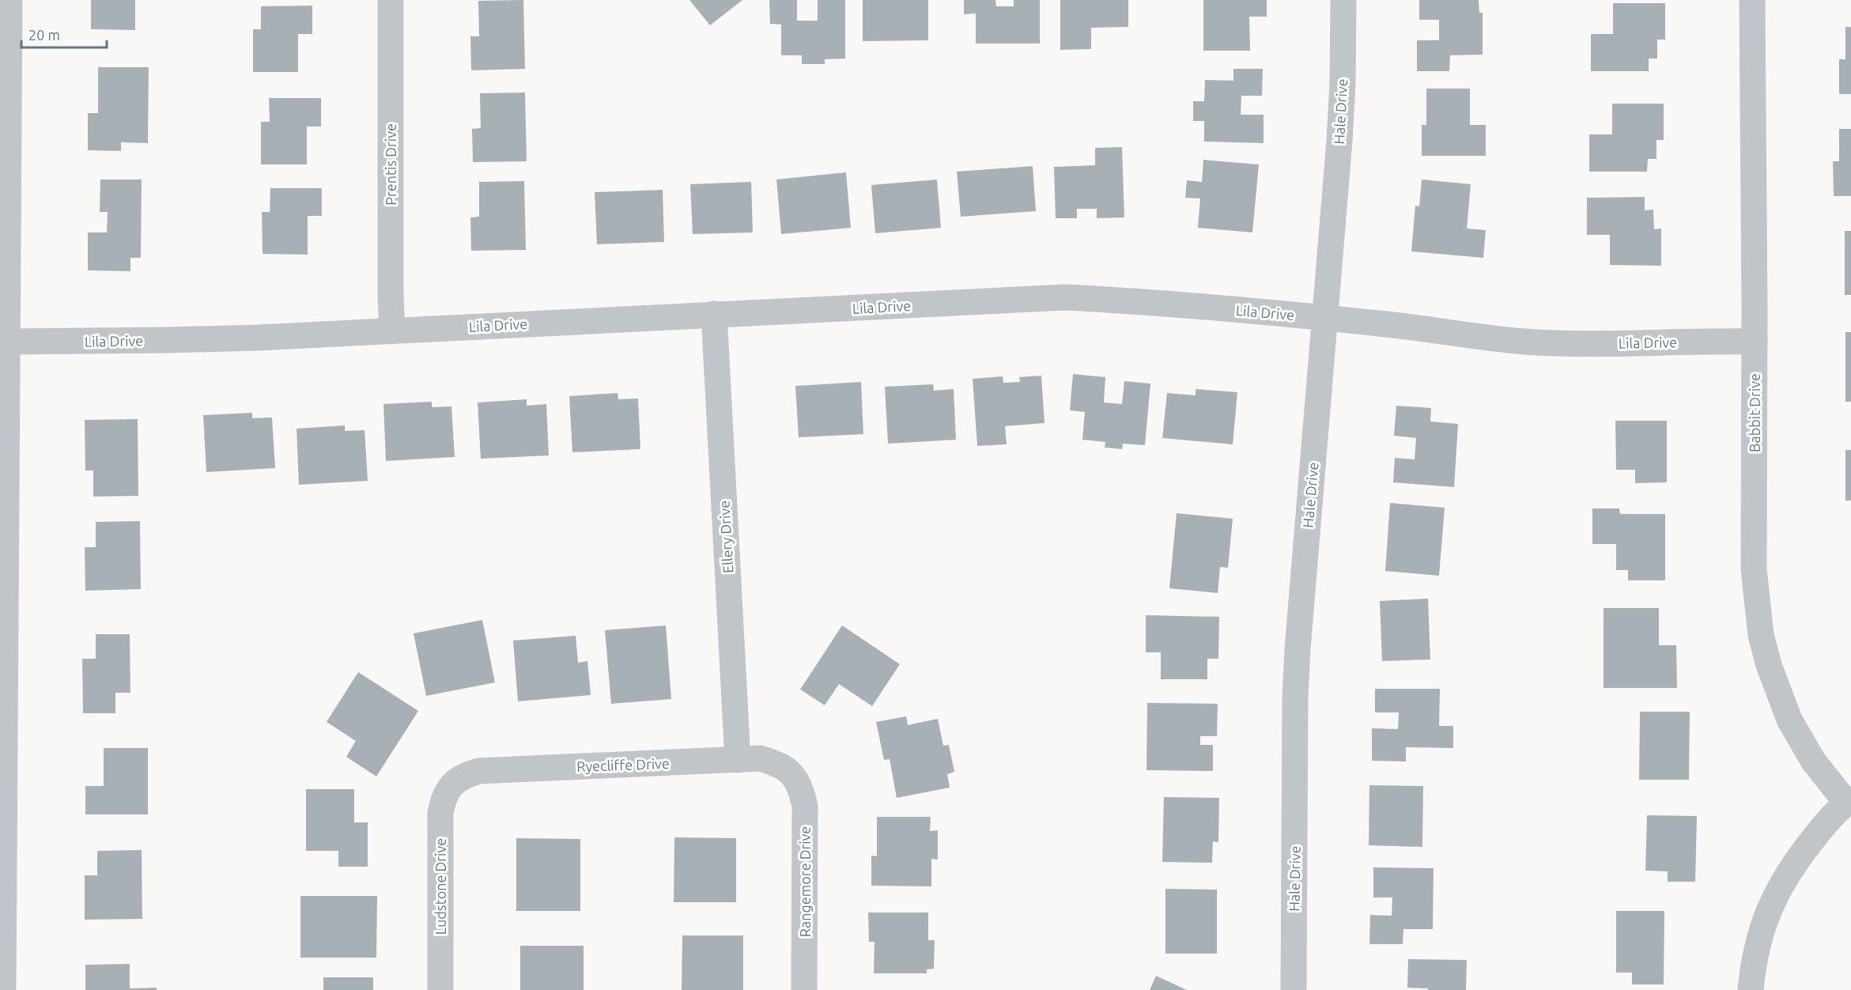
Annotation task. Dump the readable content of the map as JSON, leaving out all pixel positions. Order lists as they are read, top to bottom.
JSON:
{
  "streets": {
    "street": [
      "Hale Drive",
      "Prentis Drive",
      "Lila Drive",
      "Babbit Drive",
      "Ellery Drive",
      "Ryecliffe Drive",
      "Rangemore Drive",
      "Ludstone Drive"
    ]
  },
  "crossings": [
    ["Hale Drive", "Lila Drive"],
    ["Prentis Drive", "Lila Drive"],
    ["Lila Drive", "Babbit Drive"],
    ["Lila Drive", "Ellery Drive"],
    ["Ellery Drive", "Ryecliffe Drive"],
    ["Ryecliffe Drive", "Rangemore Drive"],
    ["Ryecliffe Drive", "Ludstone Drive"]
  ],
  "scale_bar": "20 m"
}
